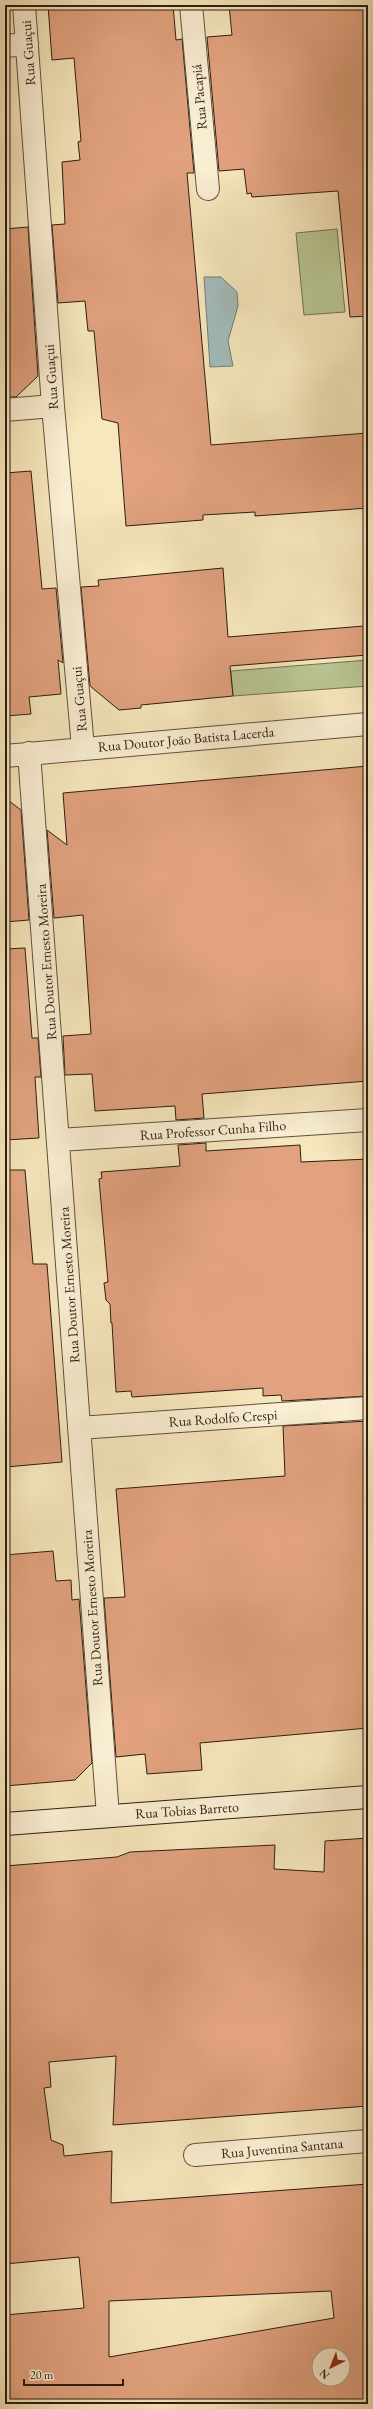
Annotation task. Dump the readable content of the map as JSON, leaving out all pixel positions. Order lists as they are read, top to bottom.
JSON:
{
  "streets": {
    "street": [
      "Rua Guaçui",
      "Rua Pacapiá",
      "Rua Doutor João Batista Lacerda",
      "Rua Doutor Ernesto Moreira",
      "Rua Professor Cunha Filho",
      "Rua Rodolfo Crespi",
      "Rua Tobias Barreto",
      "Rua Juventina Santana"
    ]
  },
  "crossings": [
    ["Rua Guaçui", "Rua Doutor João Batista Lacerda"],
    ["Rua Doutor João Batista Lacerda", "Rua Doutor Ernesto Moreira"],
    ["Rua Doutor Ernesto Moreira", "Rua Professor Cunha Filho"],
    ["Rua Doutor Ernesto Moreira", "Rua Rodolfo Crespi"],
    ["Rua Doutor Ernesto Moreira", "Rua Tobias Barreto"]
  ],
  "scale_bar": "20 m",
  "north": "bottom left"
}
